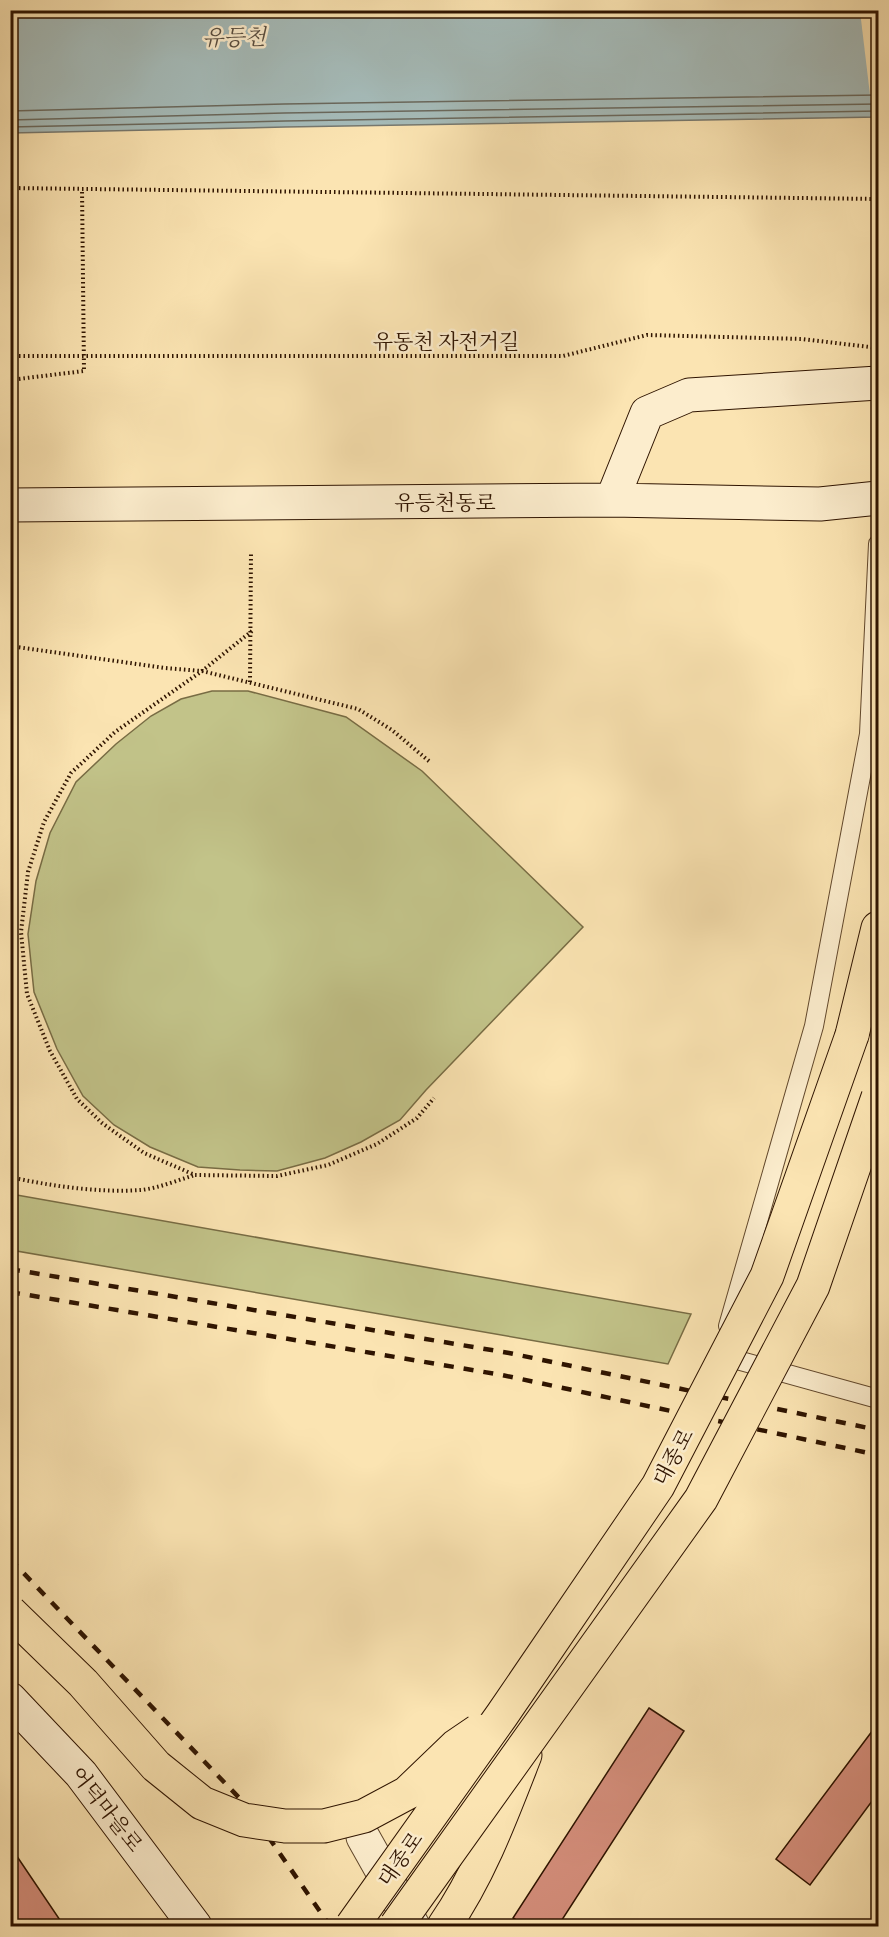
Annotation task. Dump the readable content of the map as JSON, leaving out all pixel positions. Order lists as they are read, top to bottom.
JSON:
{
  "streets": {
    "main road": ["유등천동로", "대종로", "어덕마을로"],
    "path": ["유동천 자전거길"]
  },
  "water": ["유등천"]
}
